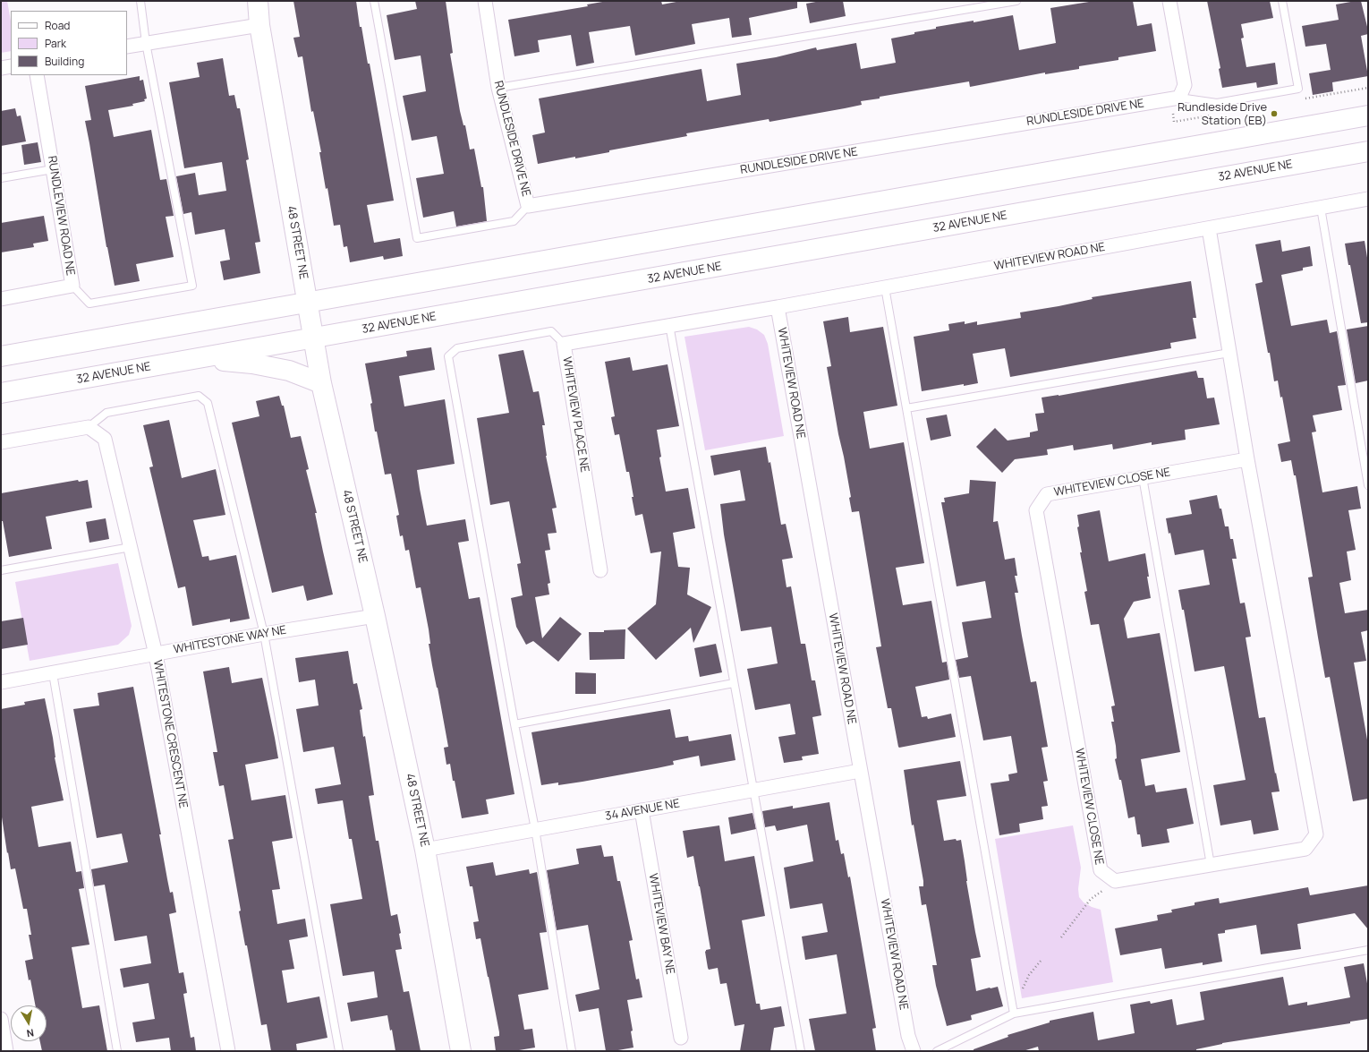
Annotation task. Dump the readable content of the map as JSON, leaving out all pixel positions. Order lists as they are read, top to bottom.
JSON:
{
  "streets": {
    "main road": ["32 AVENUE NE", "48 STREET NE"],
    "street": [
      "RUNDLESIDE DRIVE NE",
      "RUNDLEVIEW ROAD NE",
      "WHITEVIEW ROAD NE",
      "WHITEVIEW PLACE NE",
      "WHITEVIEW CLOSE NE",
      "WHITESTONE WAY NE",
      "WHITESTONE CRESCENT NE",
      "34 AVENUE NE",
      "WHITEVIEW BAY NE"
    ]
  },
  "crossings": [
    ["32 AVENUE NE", "48 STREET NE"],
    ["48 STREET NE", "WHITESTONE WAY NE"],
    ["48 STREET NE", "34 AVENUE NE"],
    ["WHITEVIEW ROAD NE", "WHITEVIEW PLACE NE"],
    ["WHITEVIEW ROAD NE", "34 AVENUE NE"],
    ["WHITESTONE WAY NE", "WHITESTONE CRESCENT NE"],
    ["34 AVENUE NE", "WHITEVIEW BAY NE"]
  ],
  "places": ["Rundleside Drive Station (EB)"],
  "legend": ["Road", "Park", "Building"],
  "north": "bottom"
}
